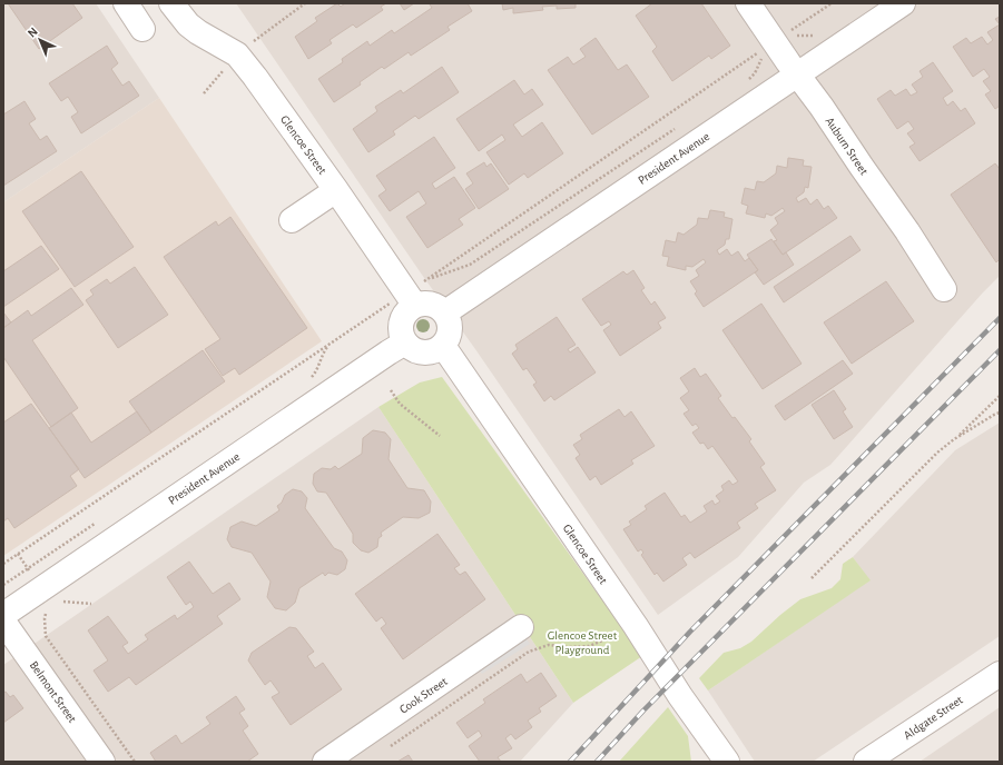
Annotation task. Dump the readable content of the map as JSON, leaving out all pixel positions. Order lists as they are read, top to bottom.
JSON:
{
  "streets": {
    "street": [
      "Glencoe Street",
      "Auburn Street",
      "President Avenue",
      "Belmont Street",
      "Cook Street",
      "Aldgate Street"
    ]
  },
  "crossings": [
    ["Glencoe Street", "President Avenue"],
    ["Auburn Street", "President Avenue"]
  ],
  "parks": ["Glencoe Street Playground"],
  "north": "top left"
}
